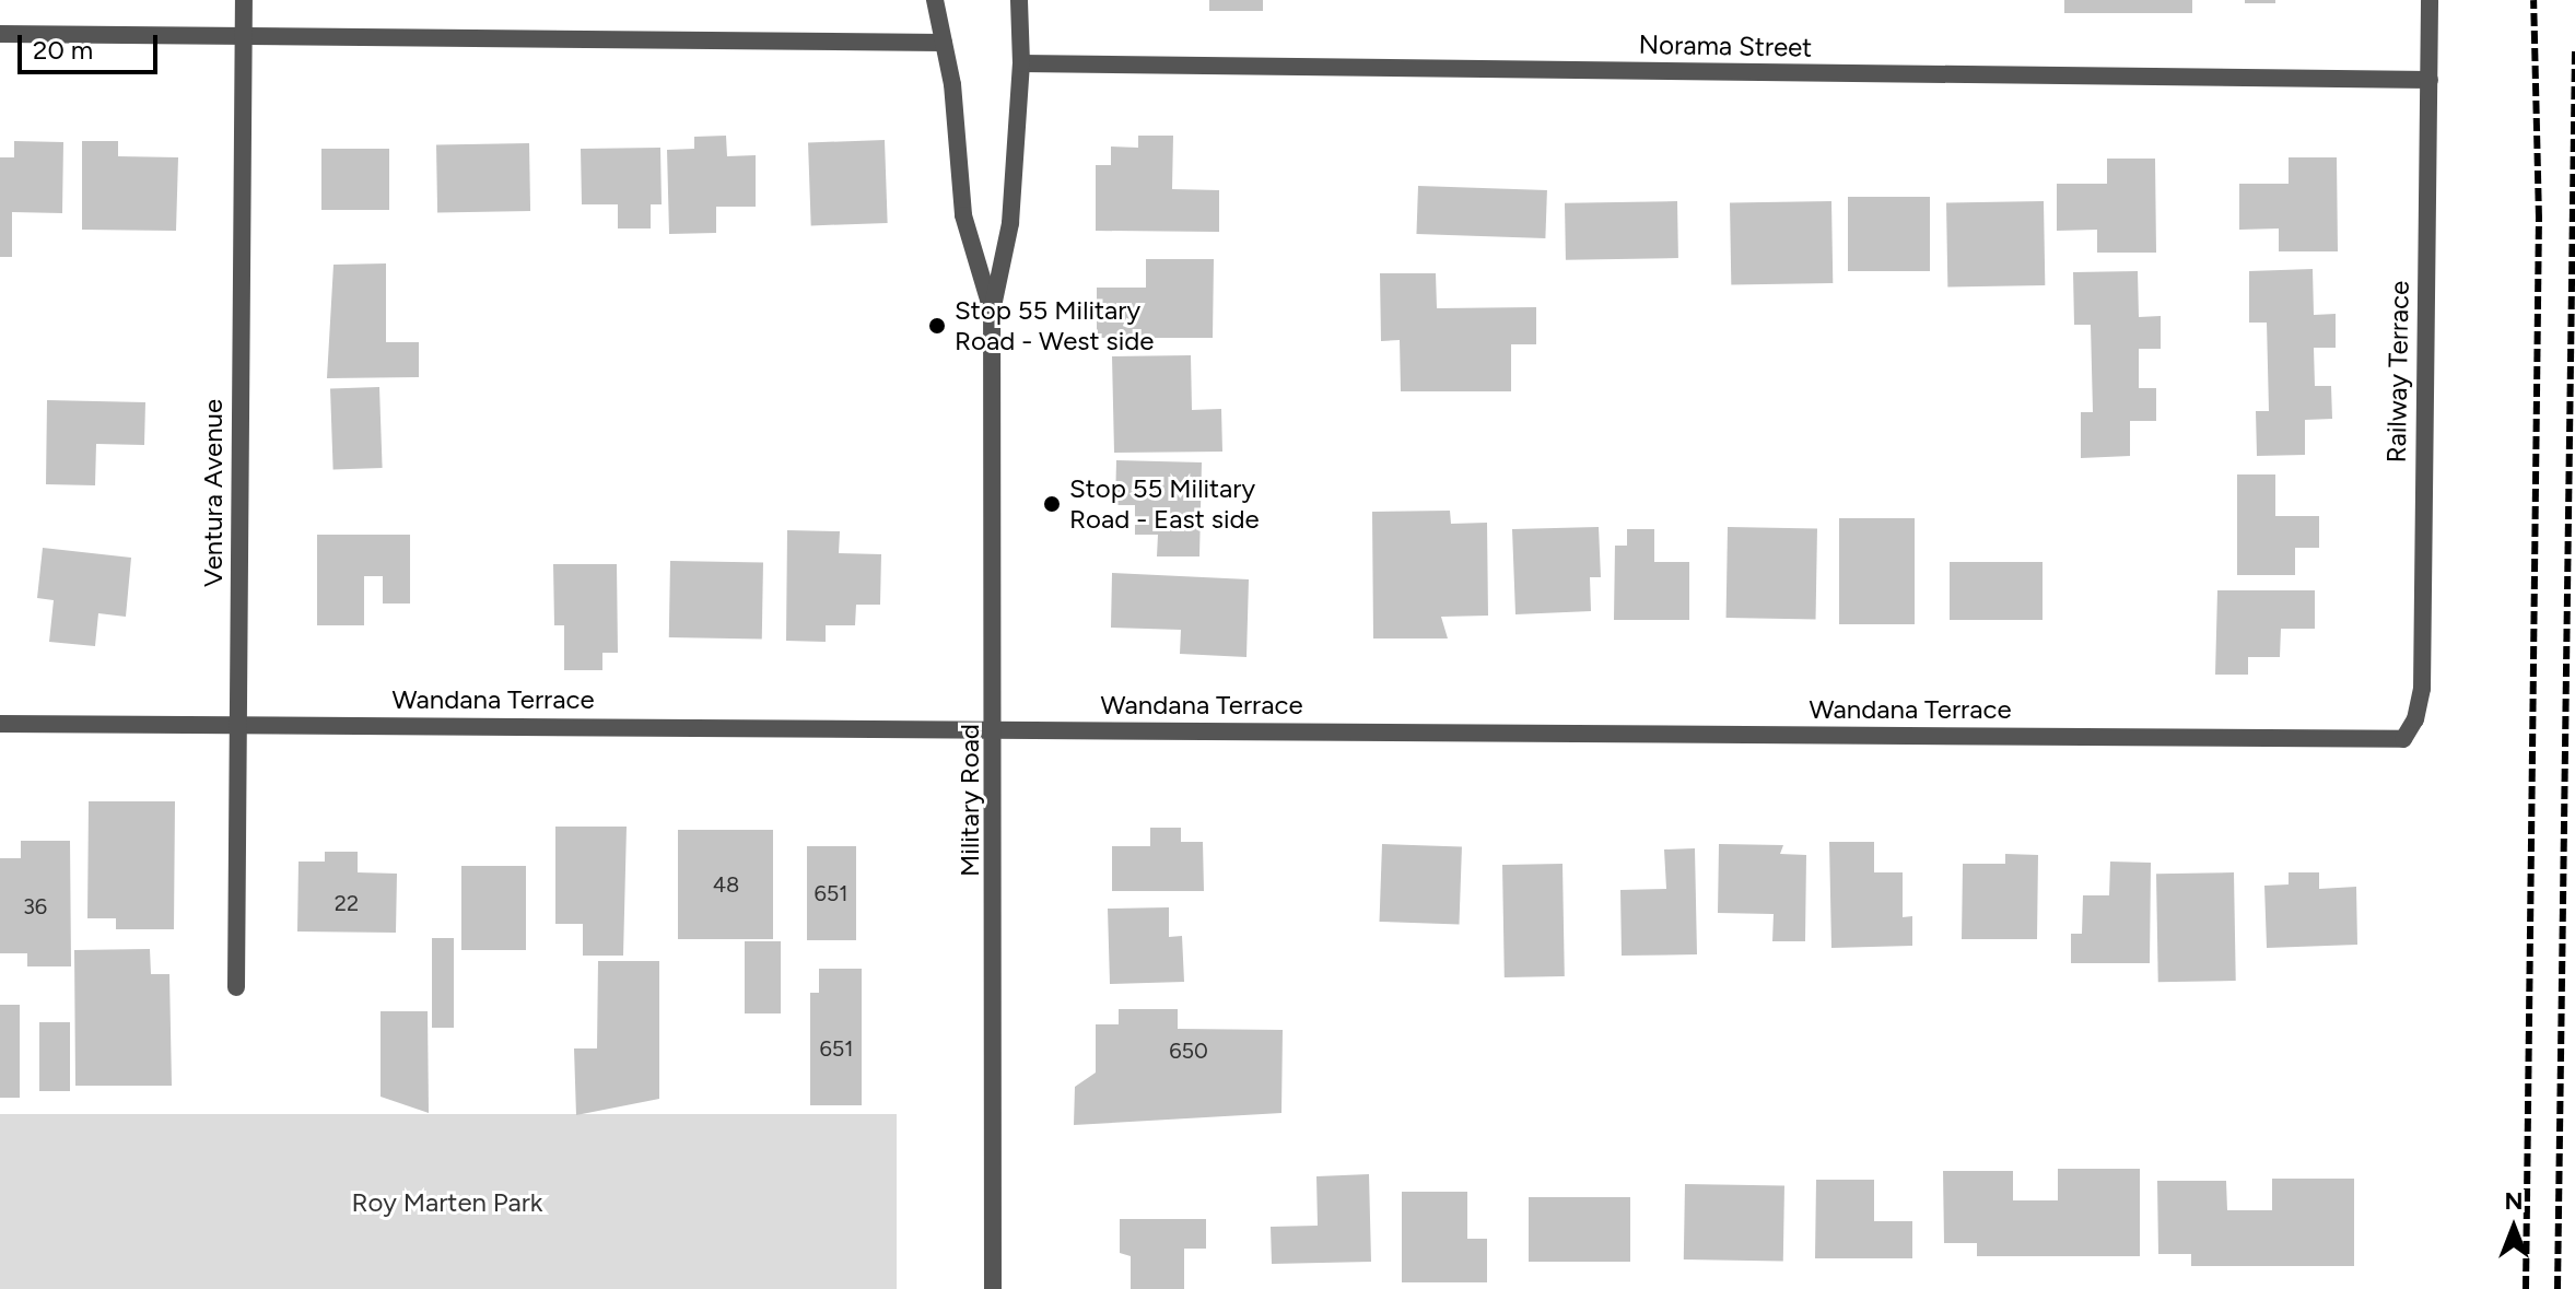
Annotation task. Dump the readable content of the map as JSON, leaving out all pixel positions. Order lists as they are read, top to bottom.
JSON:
{
  "streets": {
    "street": [
      "Norama Street",
      "Railway Terrace",
      "Ventura Avenue",
      "Wandana Terrace",
      "Military Road"
    ]
  },
  "crossings": [
    ["Norama Street", "Railway Terrace"],
    ["Norama Street", "Military Road"],
    ["Railway Terrace", "Wandana Terrace"],
    ["Ventura Avenue", "Wandana Terrace"],
    ["Wandana Terrace", "Military Road"]
  ],
  "parks": ["Roy Marten Park"],
  "places": ["Stop 55 Military Road - West side", "Stop 55 Military Road - East side"],
  "house_numbers": [
    "48",
    "651",
    "22",
    "36",
    "651",
    "650"
  ],
  "scale_bar": "20 m",
  "north": "top"
}
